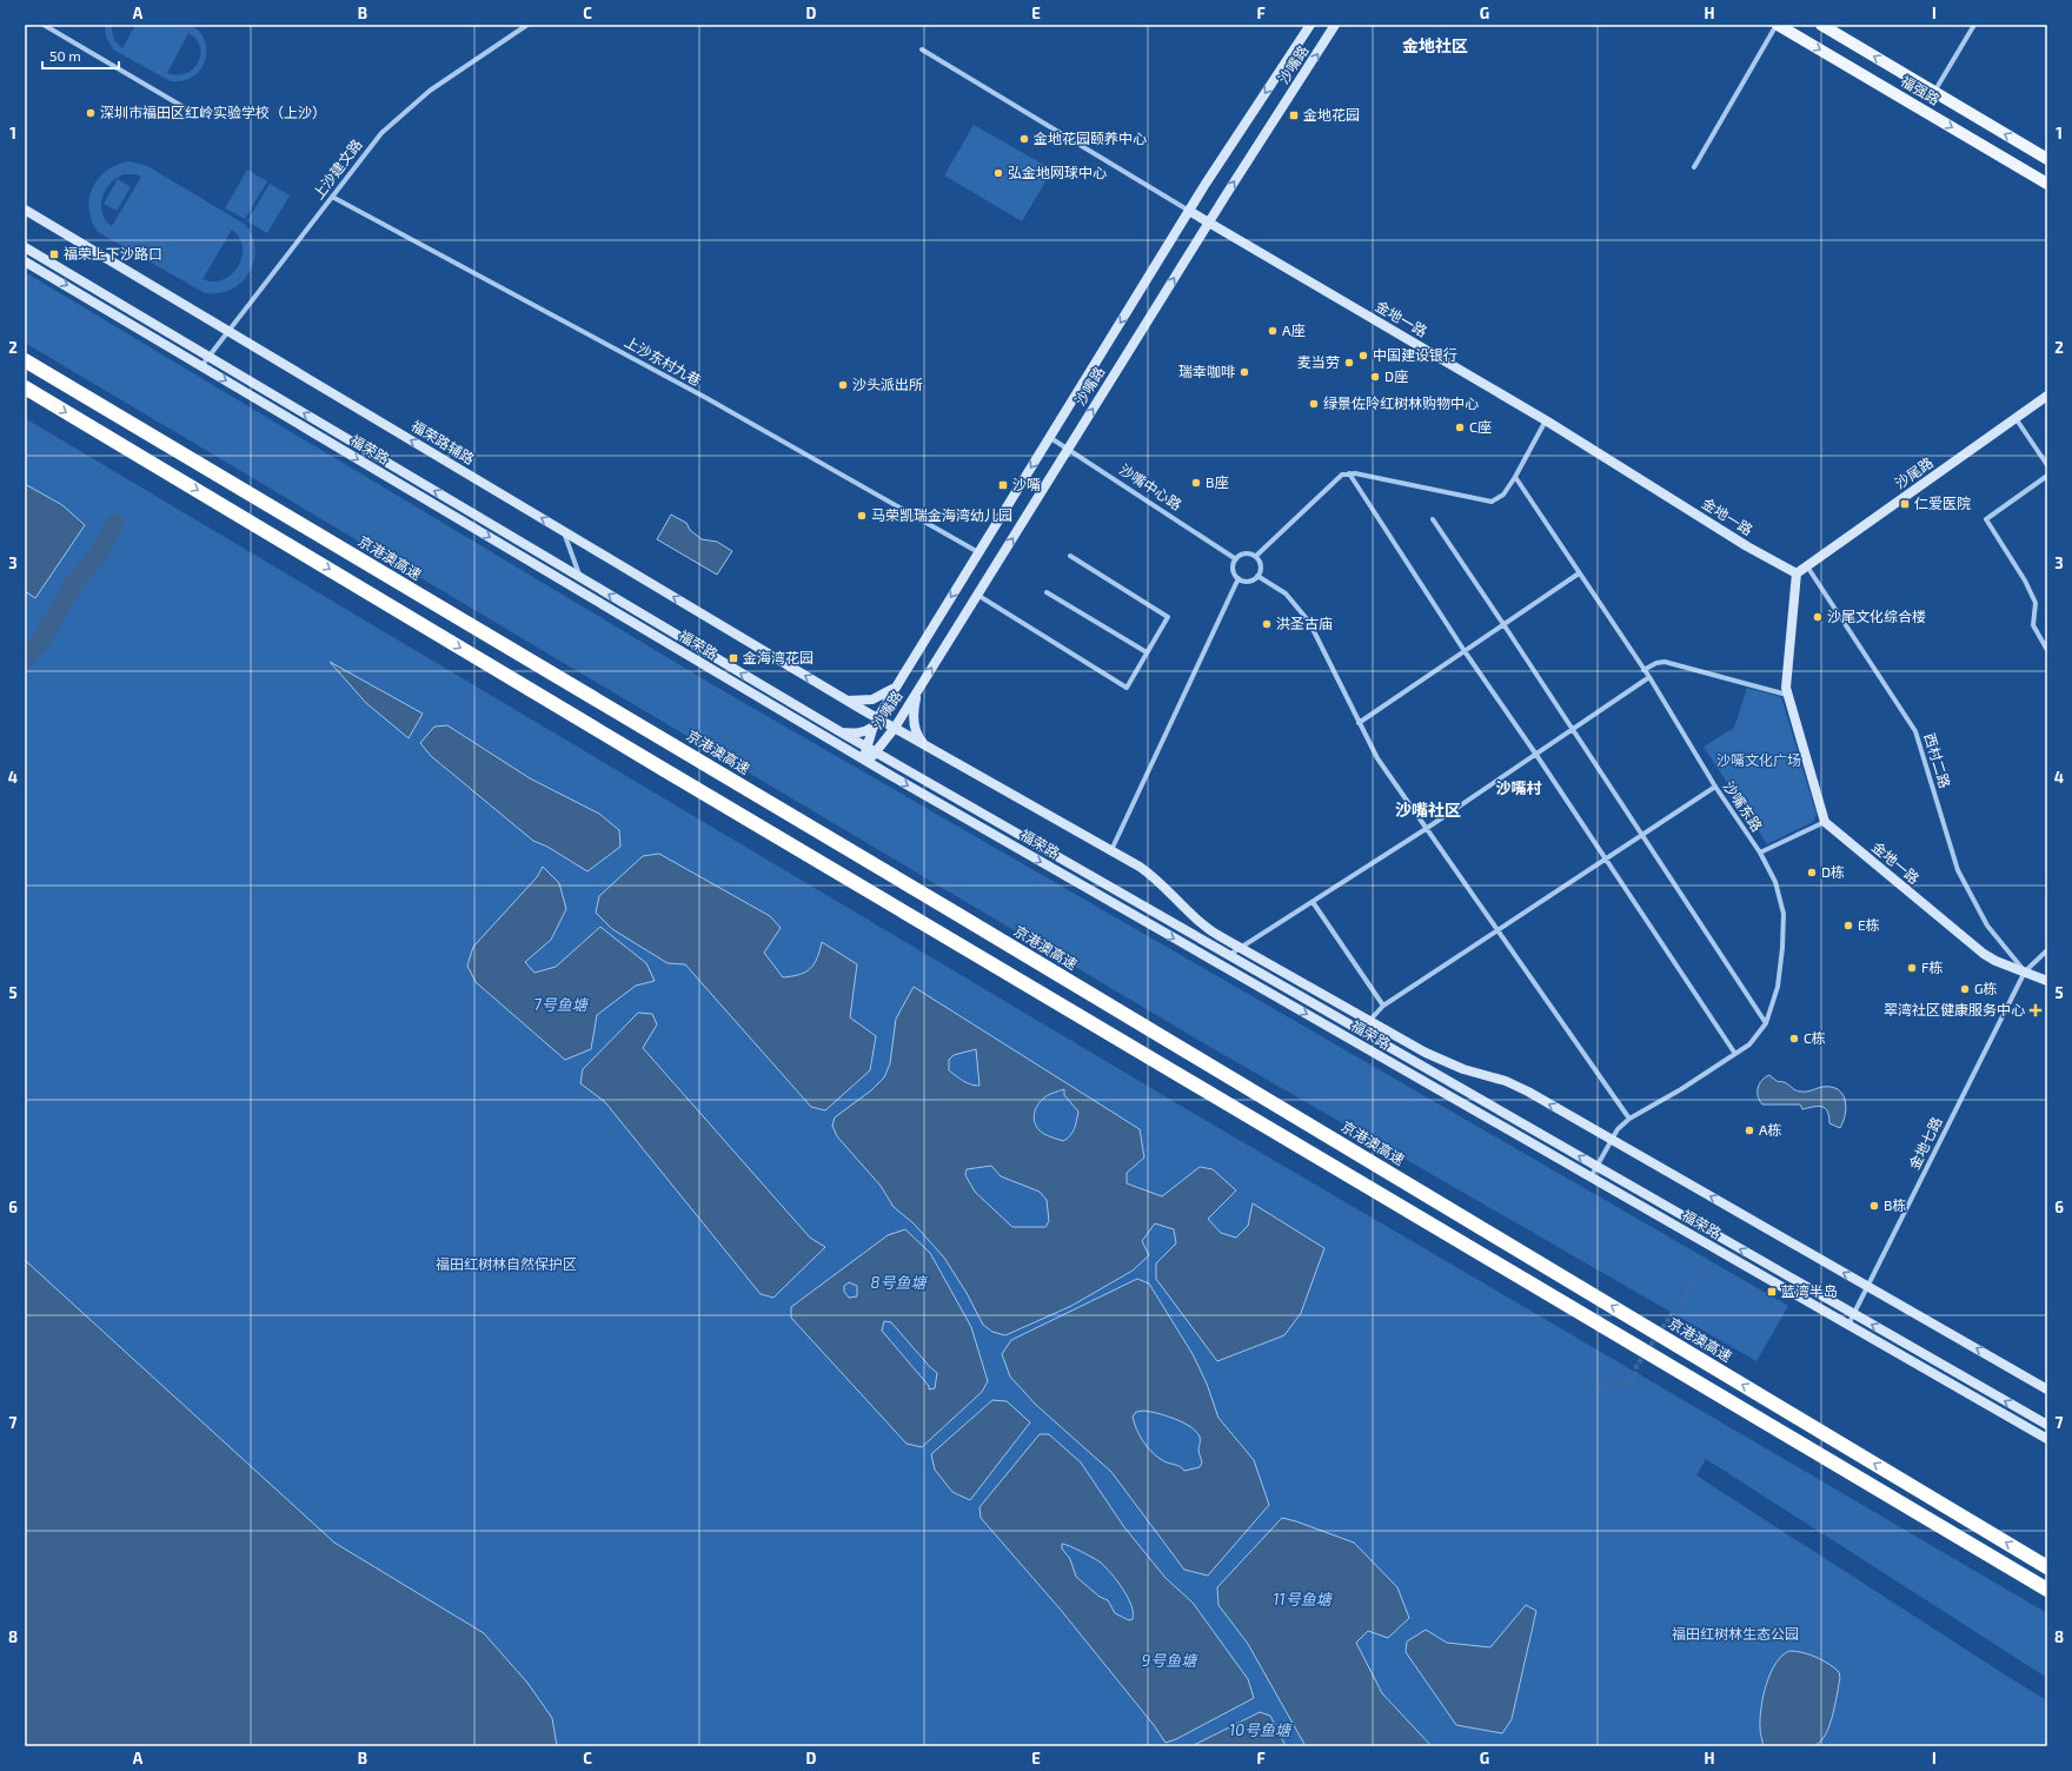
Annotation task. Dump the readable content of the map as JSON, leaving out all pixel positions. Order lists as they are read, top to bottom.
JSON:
{
  "streets": {
    "highway": ["京港澳高速"],
    "main road": ["福强路"],
    "street": [
      "沙嘴路",
      "上沙建文路",
      "金地一路",
      "上沙东村九巷",
      "福荣路辅路",
      "福荣路",
      "沙尾路",
      "沙嘴中心路",
      "西村二路",
      "沙嘴东路",
      "金地七路"
    ]
  },
  "crossings": [
    ["沙嘴路", "金地一路"],
    ["沙嘴路", "上沙东村九巷"],
    ["沙嘴路", "福荣路辅路"],
    ["沙嘴路", "福荣路"],
    ["沙嘴路", "沙嘴中心路"],
    ["上沙建文路", "上沙东村九巷"],
    ["上沙建文路", "福荣路辅路"],
    ["上沙建文路", "福荣路"],
    ["金地一路", "沙尾路"],
    ["金地一路", "西村二路"],
    ["金地一路", "金地七路"],
    ["福荣路辅路", "沙嘴东路"],
    ["福荣路辅路", "金地七路"],
    ["福荣路", "沙嘴东路"],
    ["福荣路", "金地七路"],
    ["沙尾路", "西村二路"],
    ["西村二路", "金地七路"]
  ],
  "one_way": ["福荣路辅路"],
  "districts": ["金地社区", "沙嘴村", "沙嘴社区"],
  "water": [
    "7号鱼塘",
    "8号鱼塘",
    "11号鱼塘",
    "9号鱼塘",
    "10号鱼塘"
  ],
  "parks": ["沙嘴文化广场", "福田红树林自然保护区", "福田红树林生态公园"],
  "places": {
    "other": [
      "深圳市福田区红岭实验学校（上沙）",
      "金地花园颐养中心",
      "弘金地网球中心",
      "A座",
      "中国建设银行",
      "麦当劳",
      "瑞幸咖啡",
      "D座",
      "沙头派出所",
      "绿景佐阾红树林购物中心",
      "C座",
      "B座",
      "马荣凯瑞金海湾幼儿园",
      "沙尾文化综合楼",
      "洪圣古庙",
      "D栋",
      "E栋",
      "F栋",
      "G栋",
      "C栋",
      "A栋",
      "B栋"
    ],
    "transit": [
      "金地花园",
      "福荣上下沙路口",
      "沙嘴",
      "仁爱医院",
      "金海湾花园",
      "蓝湾半岛"
    ],
    "health": ["翠湾社区健康服务中心"]
  },
  "scale_bar": "50 m",
  "grid": {
    "columns": [
      "A",
      "B",
      "C",
      "D",
      "E",
      "F",
      "G",
      "H",
      "I"
    ],
    "rows": [
      "1",
      "2",
      "3",
      "4",
      "5",
      "6",
      "7",
      "8"
    ]
  }
}
